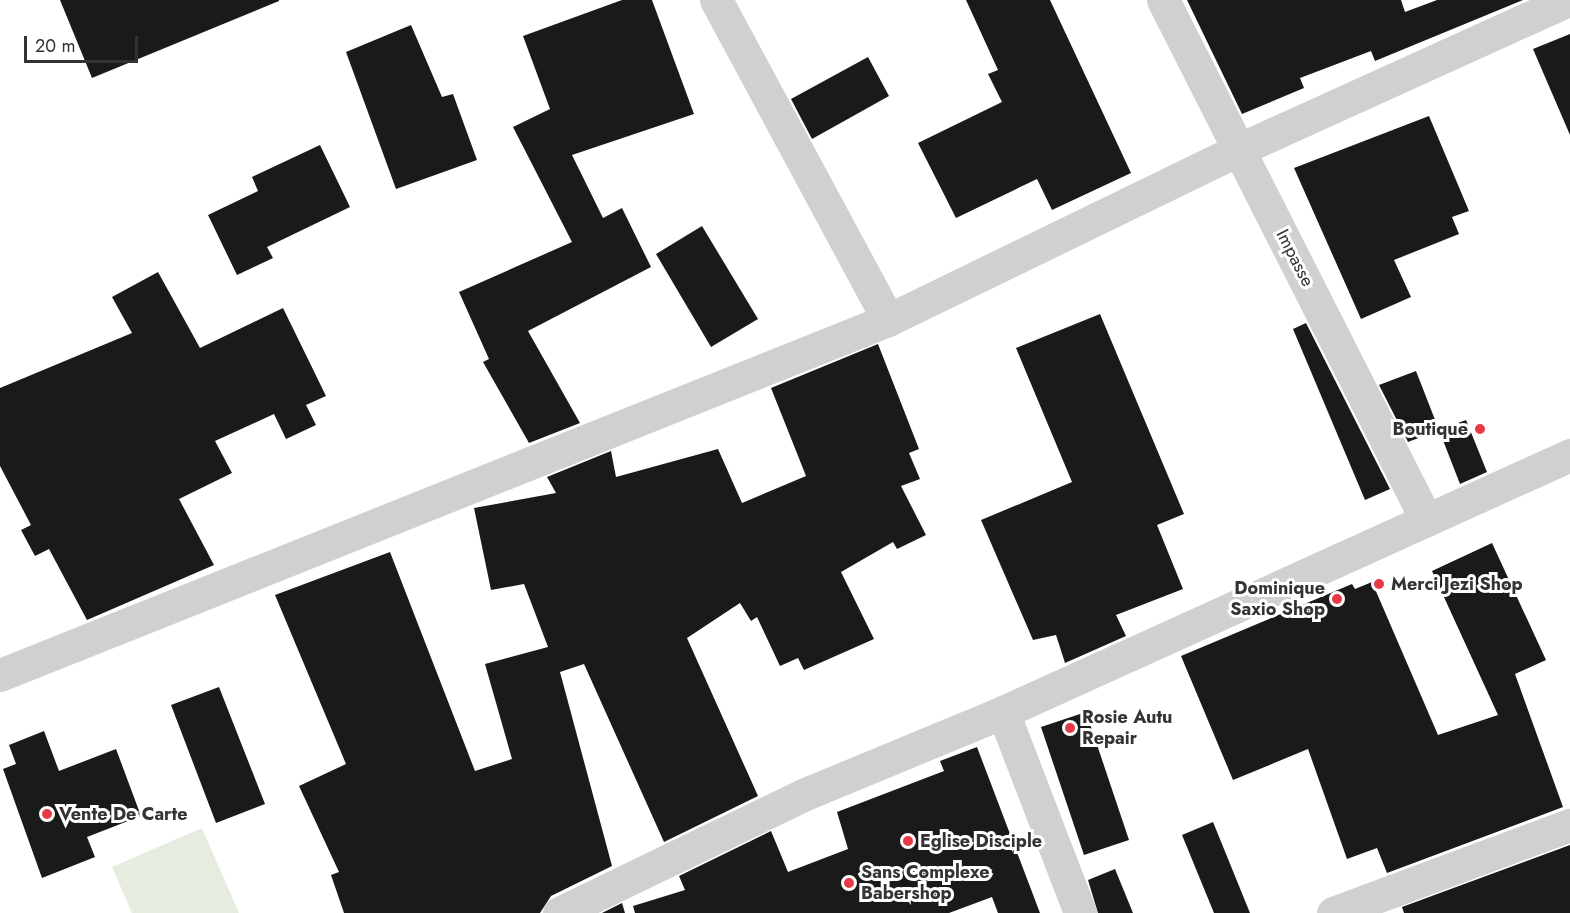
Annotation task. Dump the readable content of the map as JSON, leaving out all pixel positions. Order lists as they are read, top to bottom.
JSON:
{
  "streets": {
    "street": ["Impasse"]
  },
  "places": [
    "Boutique",
    "Merci Jezi Shop",
    "Dominique Saxio Shop",
    "Rosie Autu Repair",
    "Vente De Carte",
    "Eglise Disciple",
    "Sans Complexe Babershop"
  ],
  "scale_bar": "20 m"
}
